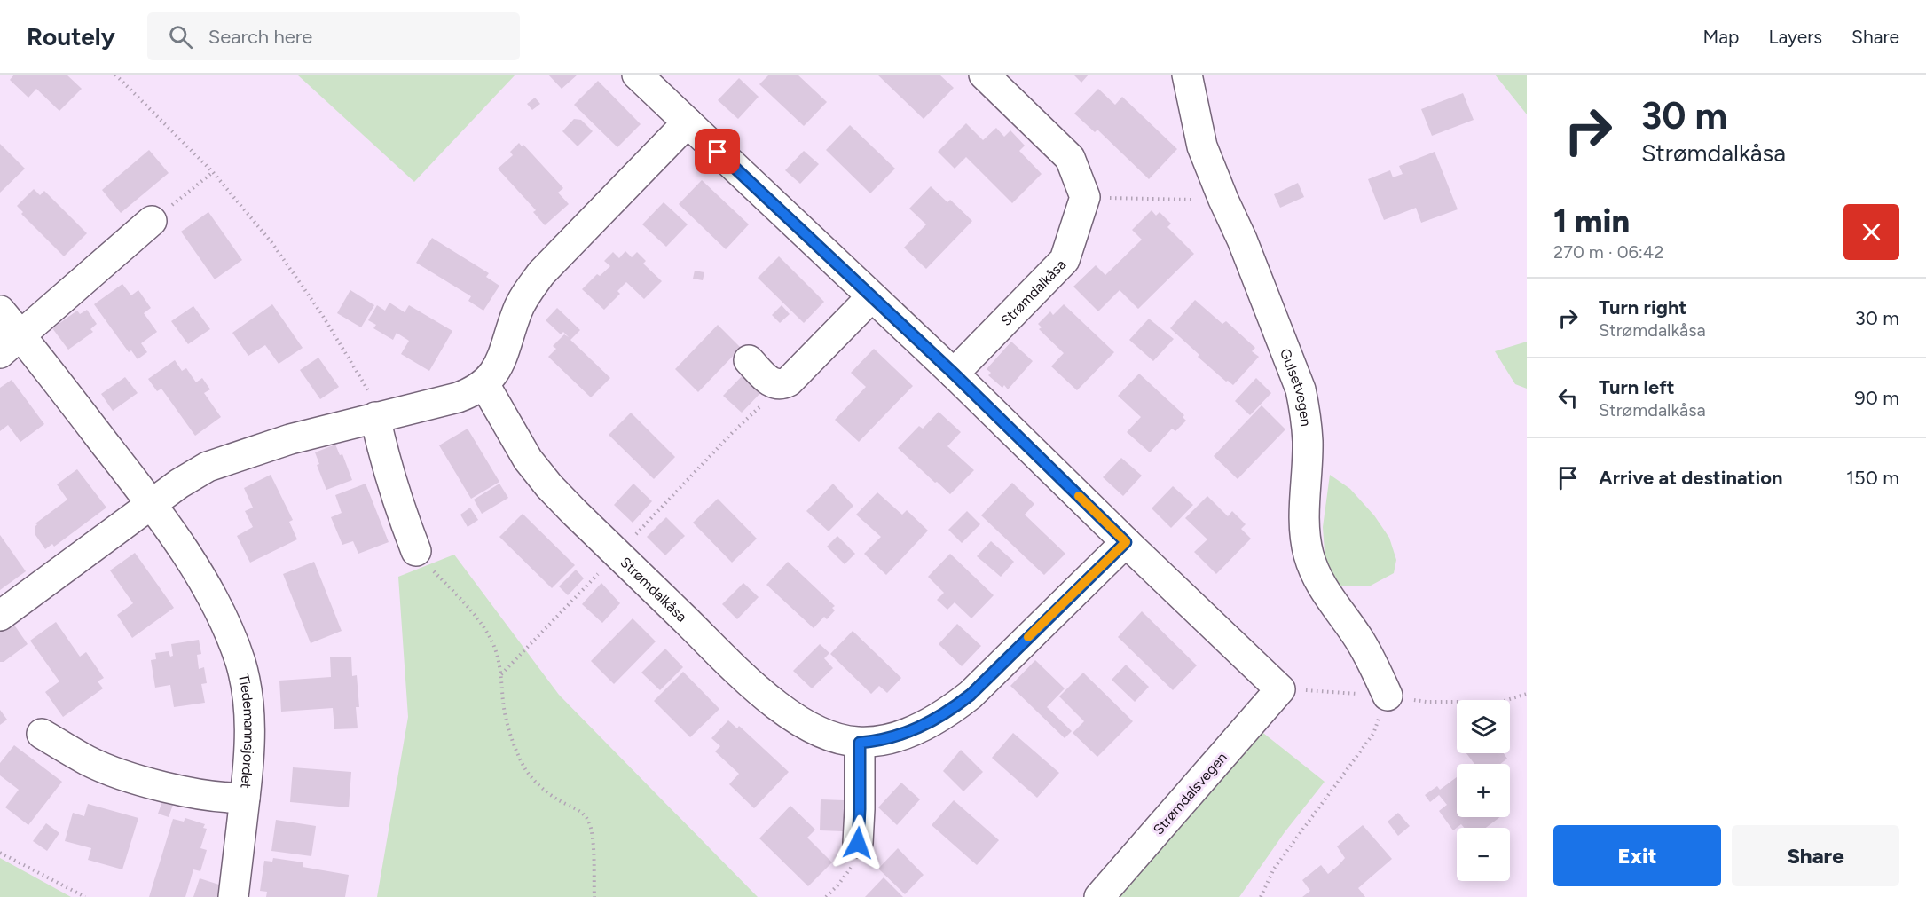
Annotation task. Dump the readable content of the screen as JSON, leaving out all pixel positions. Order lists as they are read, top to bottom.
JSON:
{
  "streets": {
    "street": [
      "Strømdalkåsa",
      "Gulsetvegen",
      "Tiedemannsjordet",
      "Strømdalsvegen"
    ]
  },
  "crossings": [
    ["Strømdalkåsa", "Strømdalsvegen"]
  ],
  "page": {
    "header": "Routely",
    "search": "Search here",
    "nav": ["Map", "Layers", "Share"],
    "turn": ["30 m", "Strømdalkåsa"],
    "heading": ["1 min", "270 m · 06:42"],
    "list": [
      {
        "name": "Turn right",
        "note": "Strømdalkåsa",
        "value": "30 m"
      },
      {
        "name": "Turn left",
        "note": "Strømdalkåsa",
        "value": "90 m"
      },
      {
        "name": "Arrive at destination",
        "value": "150 m"
      }
    ],
    "map_buttons": ["+", "−"],
    "buttons": ["Exit", "Share"]
  }
}
